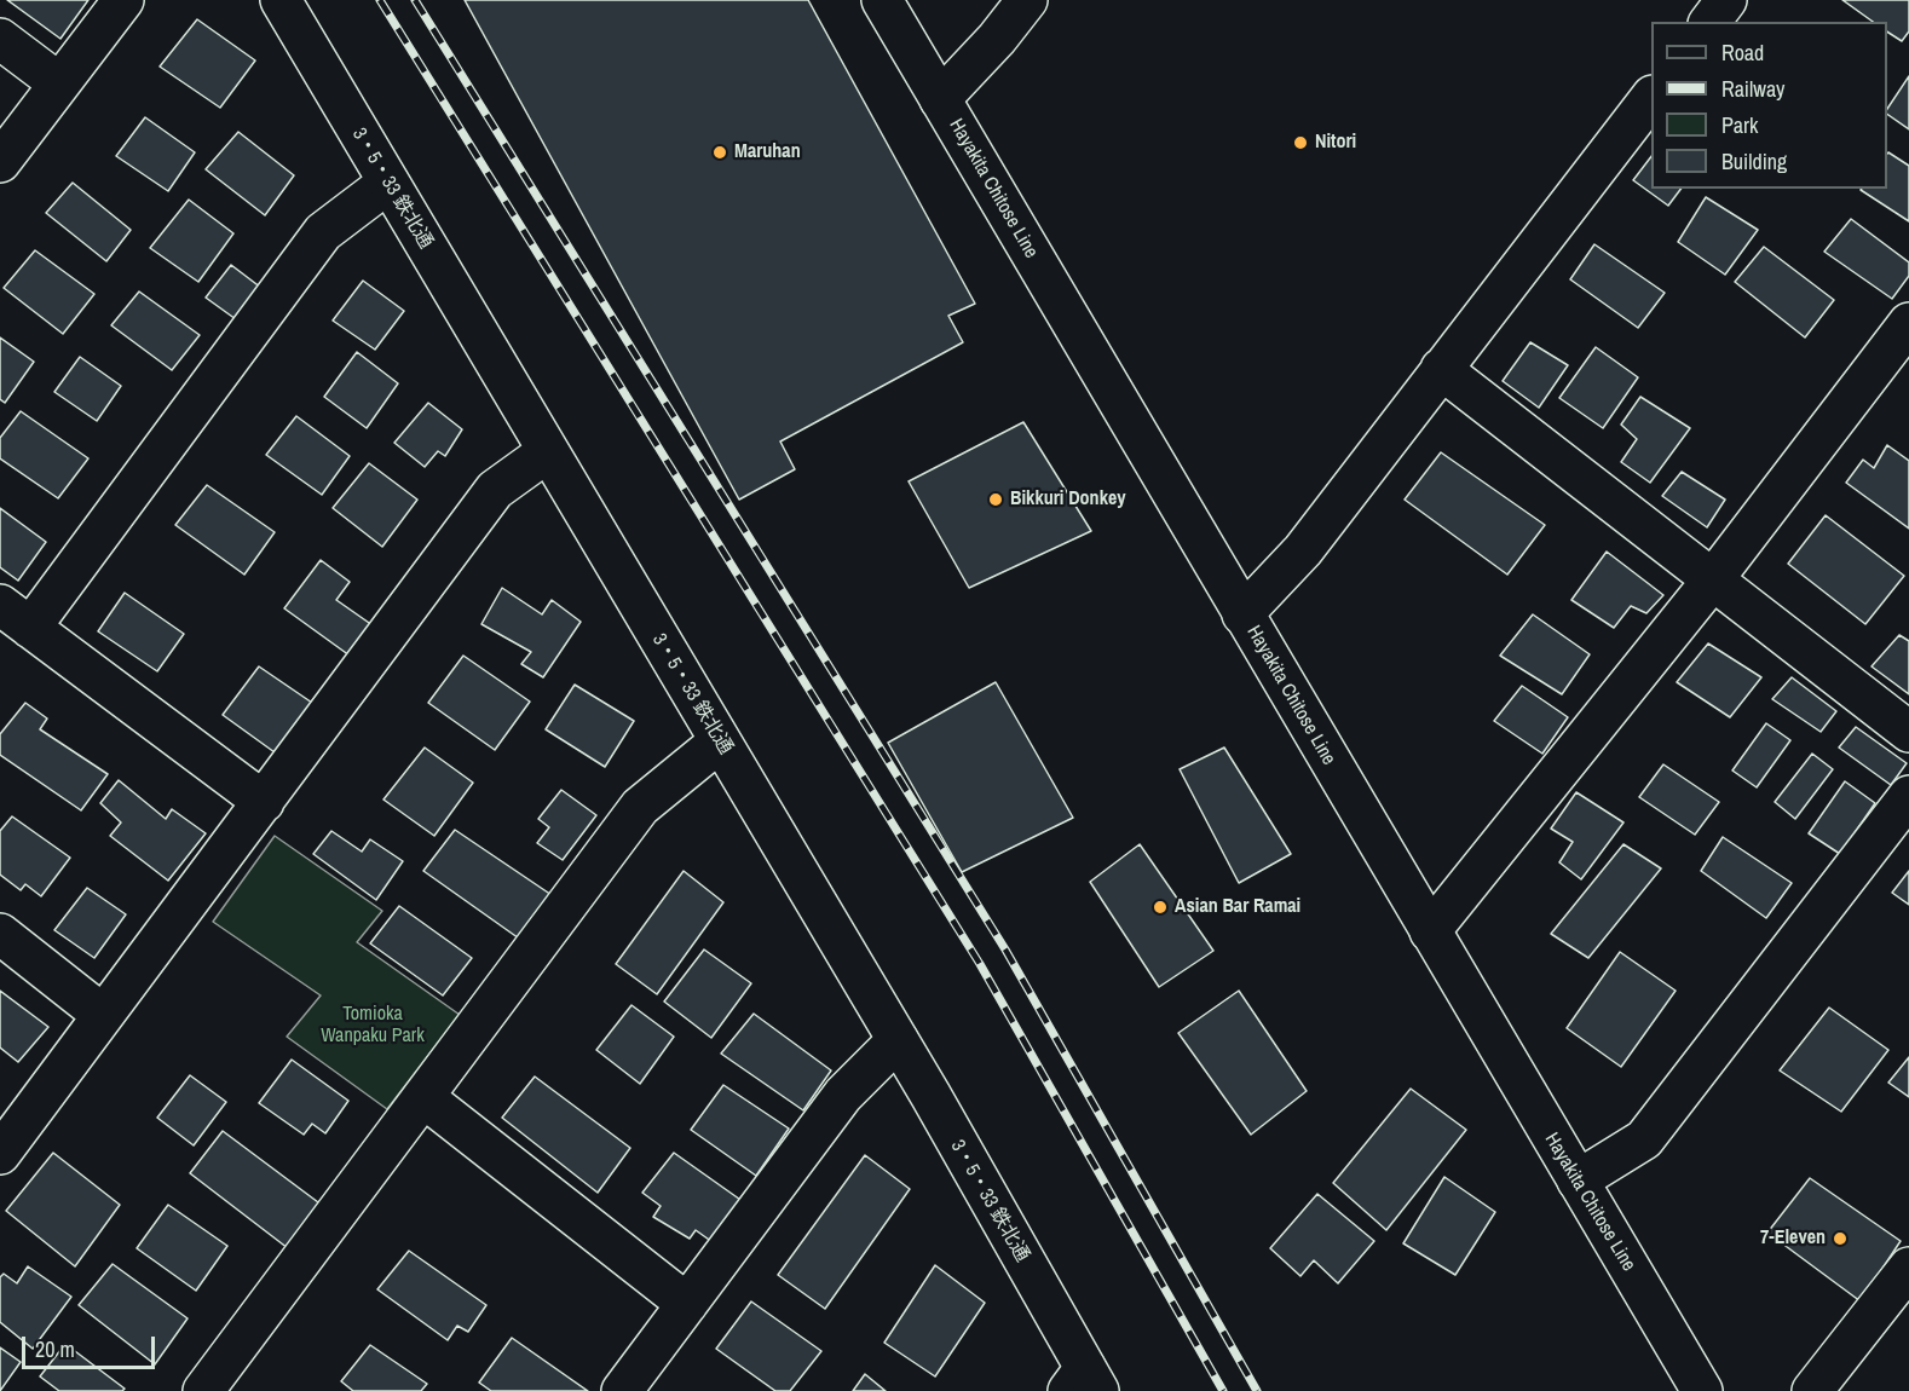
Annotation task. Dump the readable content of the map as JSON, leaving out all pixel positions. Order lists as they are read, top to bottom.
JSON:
{
  "streets": {
    "street": ["3・5・33 鉄北通", "Hayakita Chitose Line"]
  },
  "parks": ["Tomioka Wanpaku Park"],
  "places": [
    "Nitori",
    "Maruhan",
    "Bikkuri Donkey",
    "Asian Bar Ramai",
    "7-Eleven"
  ],
  "legend": [
    "Road",
    "Railway",
    "Park",
    "Building"
  ],
  "scale_bar": "20 m"
}
